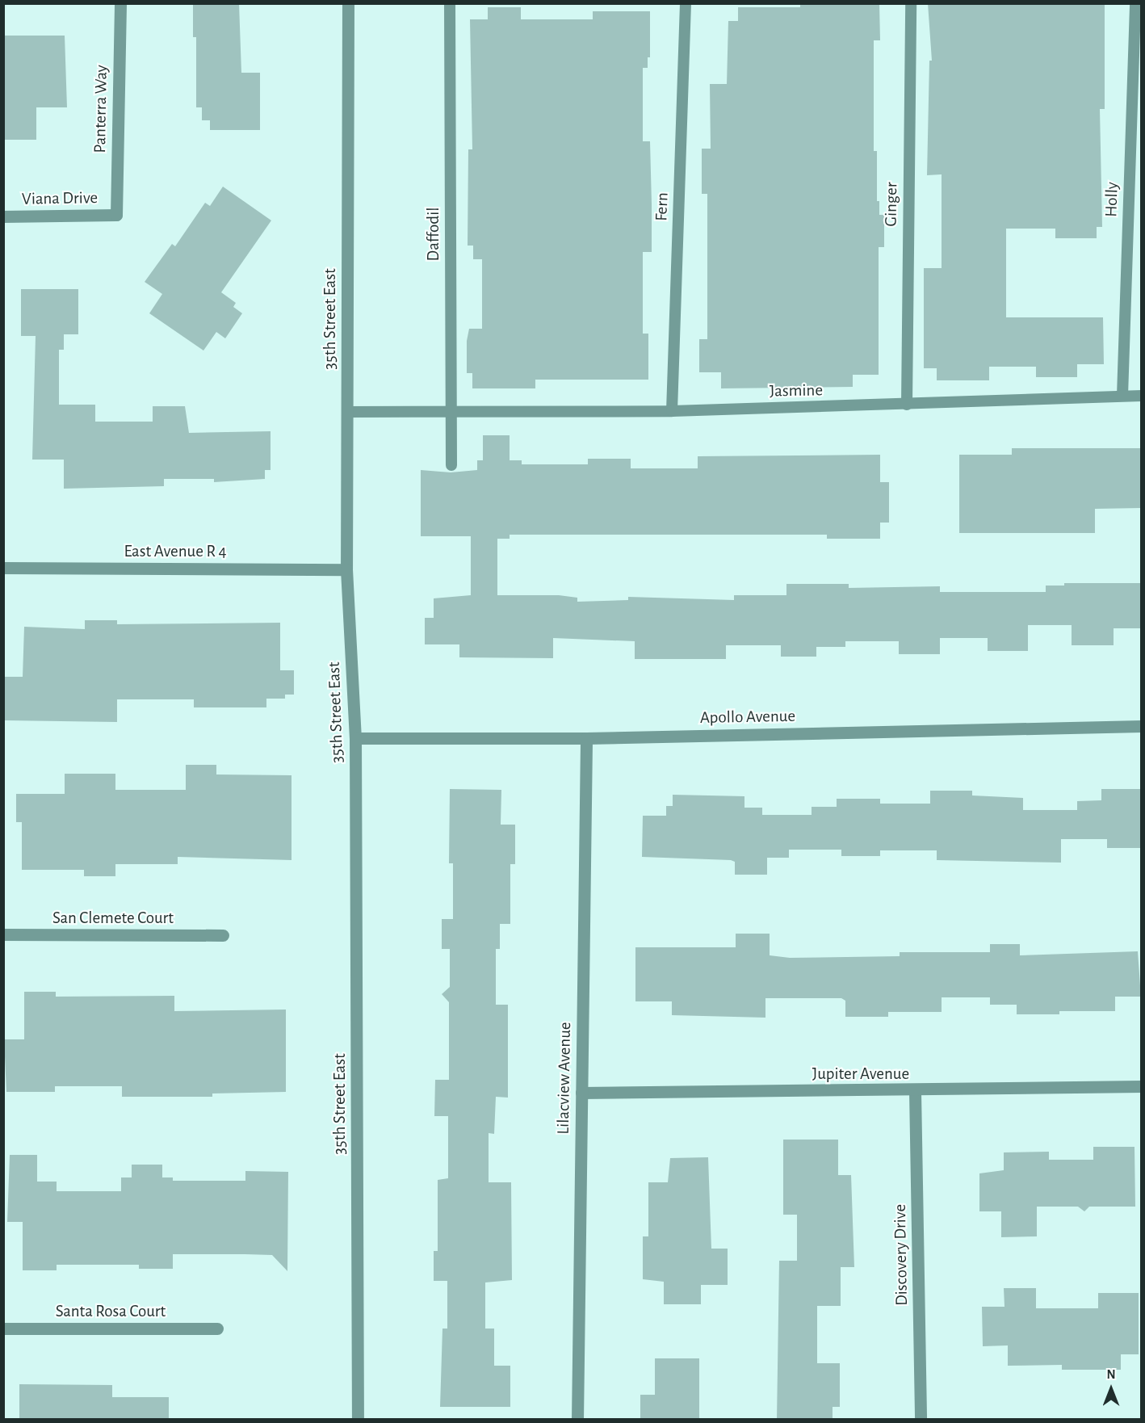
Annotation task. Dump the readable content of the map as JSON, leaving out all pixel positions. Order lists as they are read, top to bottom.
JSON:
{
  "streets": {
    "street": [
      "Panterra Way",
      "Viana Drive",
      "35th Street East",
      "East Avenue R 4",
      "Apollo Avenue",
      "San Clemete Court",
      "Jupiter Avenue",
      "Lilacview Avenue",
      "Discovery Drive",
      "Santa Rosa Court"
    ],
    "lane": [
      "Holly",
      "Ginger",
      "Fern",
      "Daffodil",
      "Jasmine"
    ]
  },
  "crossings": [
    ["Panterra Way", "Viana Drive"],
    ["Holly", "Jasmine"],
    ["Ginger", "Jasmine"],
    ["Fern", "Jasmine"],
    ["Daffodil", "Jasmine"],
    ["35th Street East", "Jasmine"],
    ["35th Street East", "East Avenue R 4"],
    ["35th Street East", "Apollo Avenue"],
    ["Apollo Avenue", "Lilacview Avenue"],
    ["Jupiter Avenue", "Lilacview Avenue"],
    ["Jupiter Avenue", "Discovery Drive"]
  ],
  "north": "top"
}
